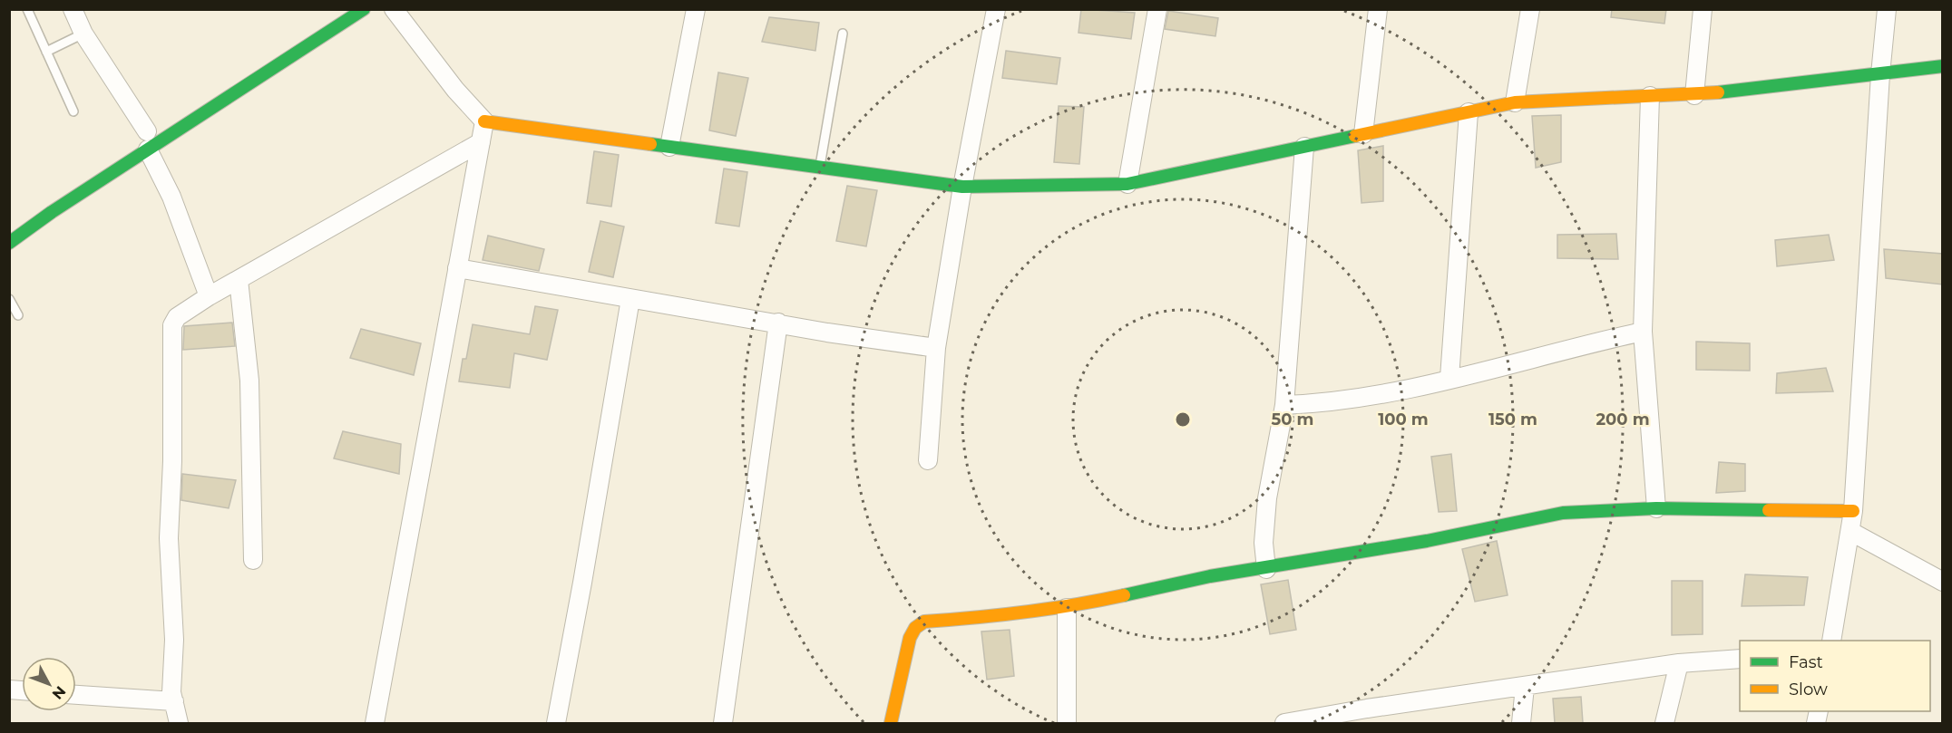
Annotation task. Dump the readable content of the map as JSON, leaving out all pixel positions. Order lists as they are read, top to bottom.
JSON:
{
  "legend": ["Fast", "Slow"],
  "north": "bottom right",
  "rings": [
    "50 m",
    "100 m",
    "150 m",
    "200 m"
  ]
}
